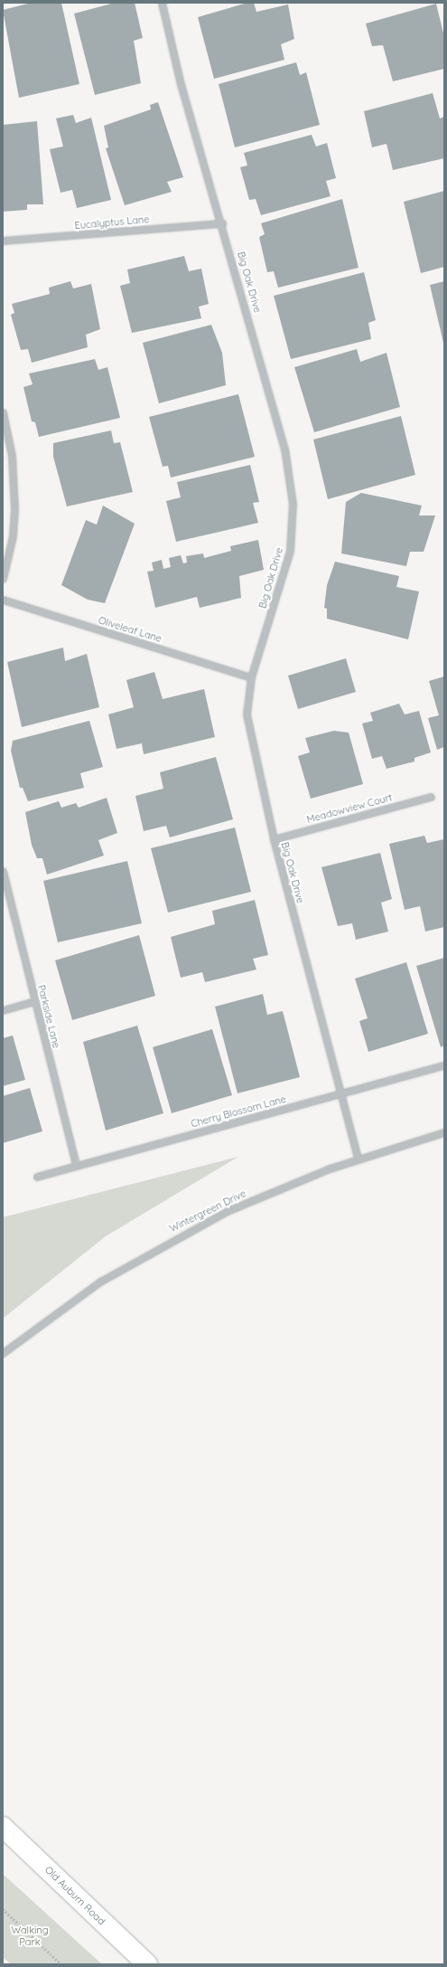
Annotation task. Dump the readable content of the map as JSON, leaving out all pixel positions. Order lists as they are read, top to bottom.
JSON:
{
  "streets": {
    "main road": ["Old Auburn Road"],
    "street": [
      "Eucalyptus Lane",
      "Big Oak Drive",
      "Oliveleaf Lane",
      "Meadowview Court",
      "Parkside Lane",
      "Cherry Blossom Lane",
      "Wintergreen Drive"
    ]
  },
  "crossings": [
    ["Eucalyptus Lane", "Big Oak Drive"],
    ["Big Oak Drive", "Oliveleaf Lane"],
    ["Big Oak Drive", "Meadowview Court"],
    ["Big Oak Drive", "Cherry Blossom Lane"],
    ["Big Oak Drive", "Wintergreen Drive"],
    ["Parkside Lane", "Cherry Blossom Lane"]
  ],
  "parks": ["Walking Park"]
}
